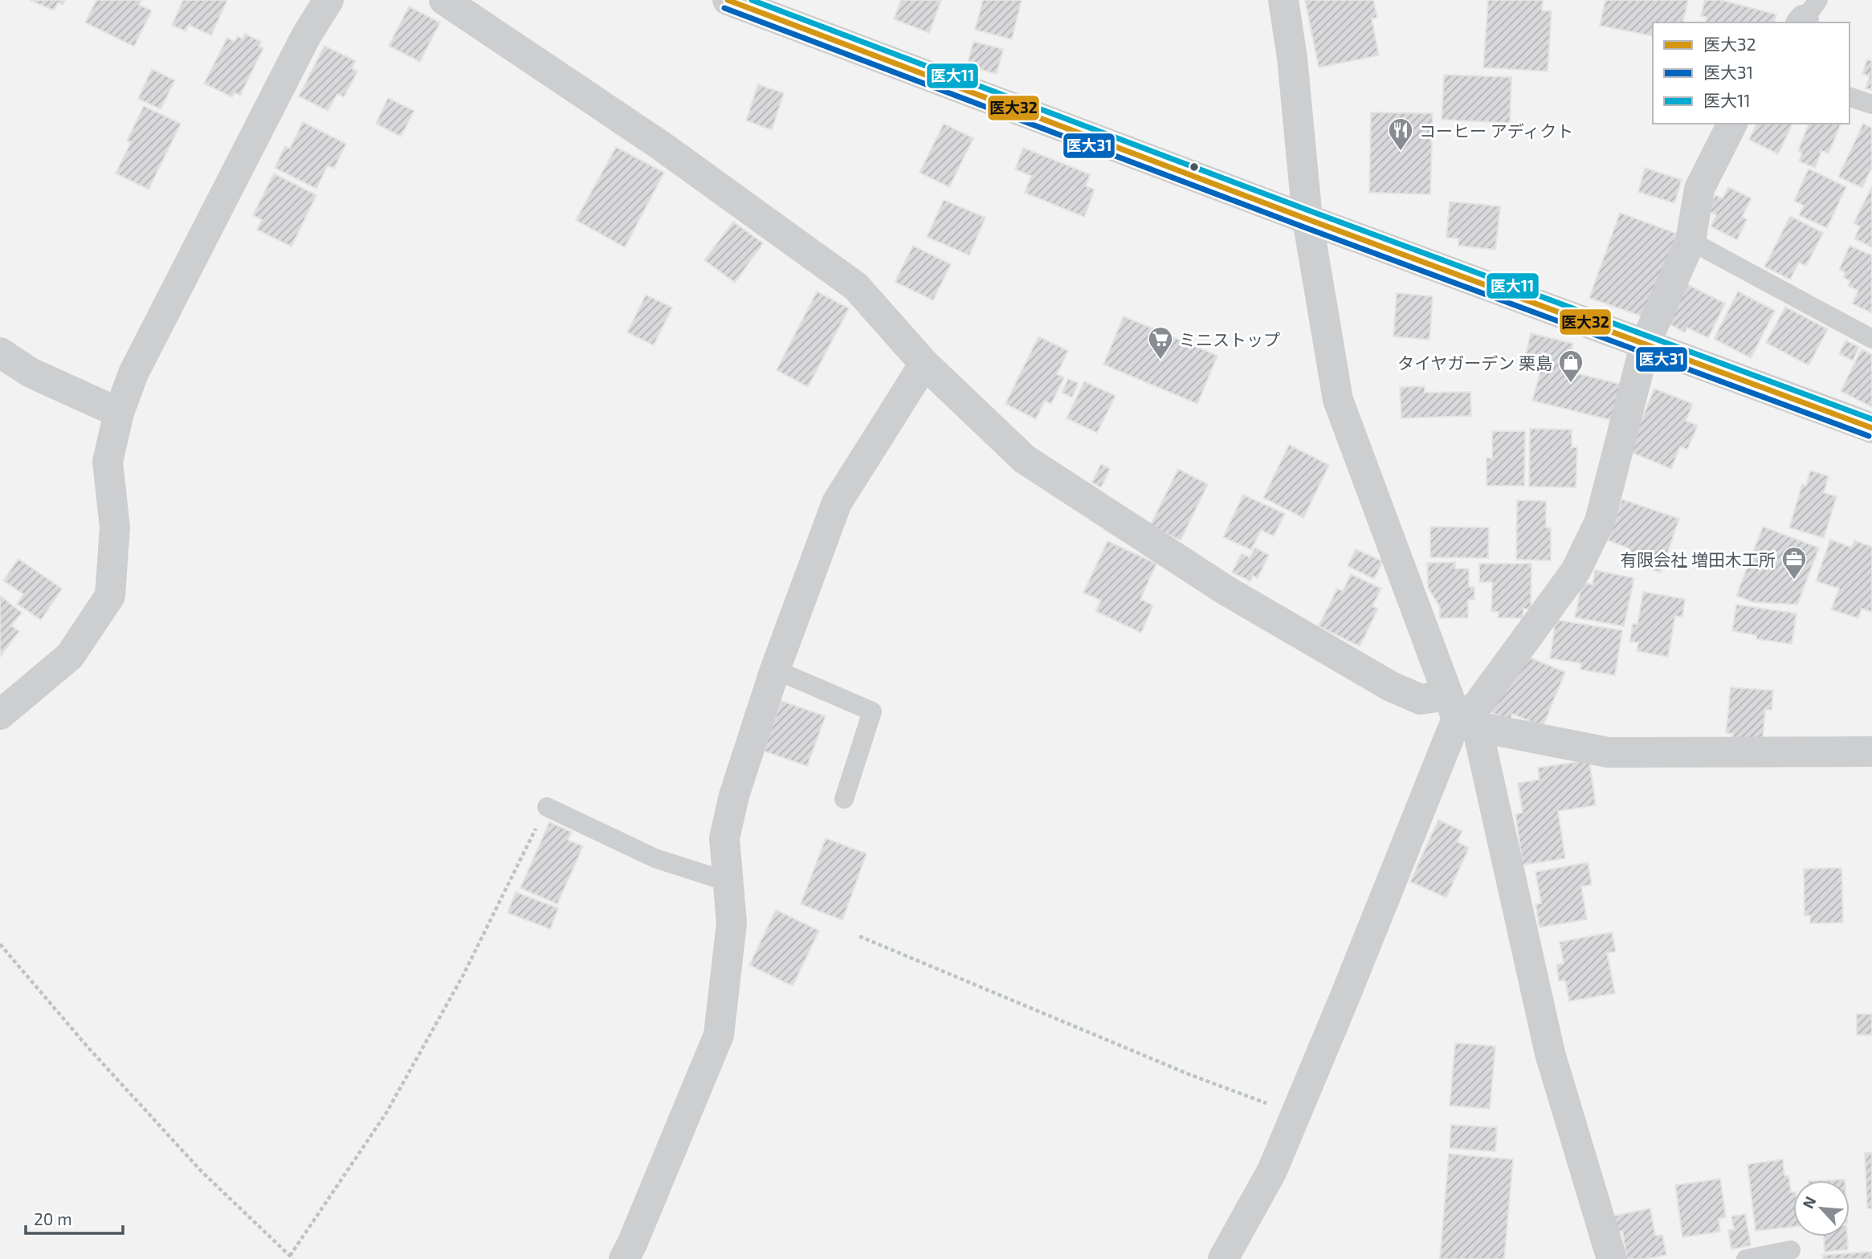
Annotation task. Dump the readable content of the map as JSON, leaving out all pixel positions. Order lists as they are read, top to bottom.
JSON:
{
  "places": {
    "restaurant": ["コーヒー アディクト"],
    "supermarket": ["ミニストップ"],
    "shop": ["タイヤガーデン 栗島"],
    "office": ["有限会社 増田木工所"]
  },
  "lines": ["transit line 医大32", "transit line 医大11", "transit line 医大31"],
  "legend": ["医大32", "医大31", "医大11"],
  "scale_bar": "20 m",
  "north": "top left"
}
